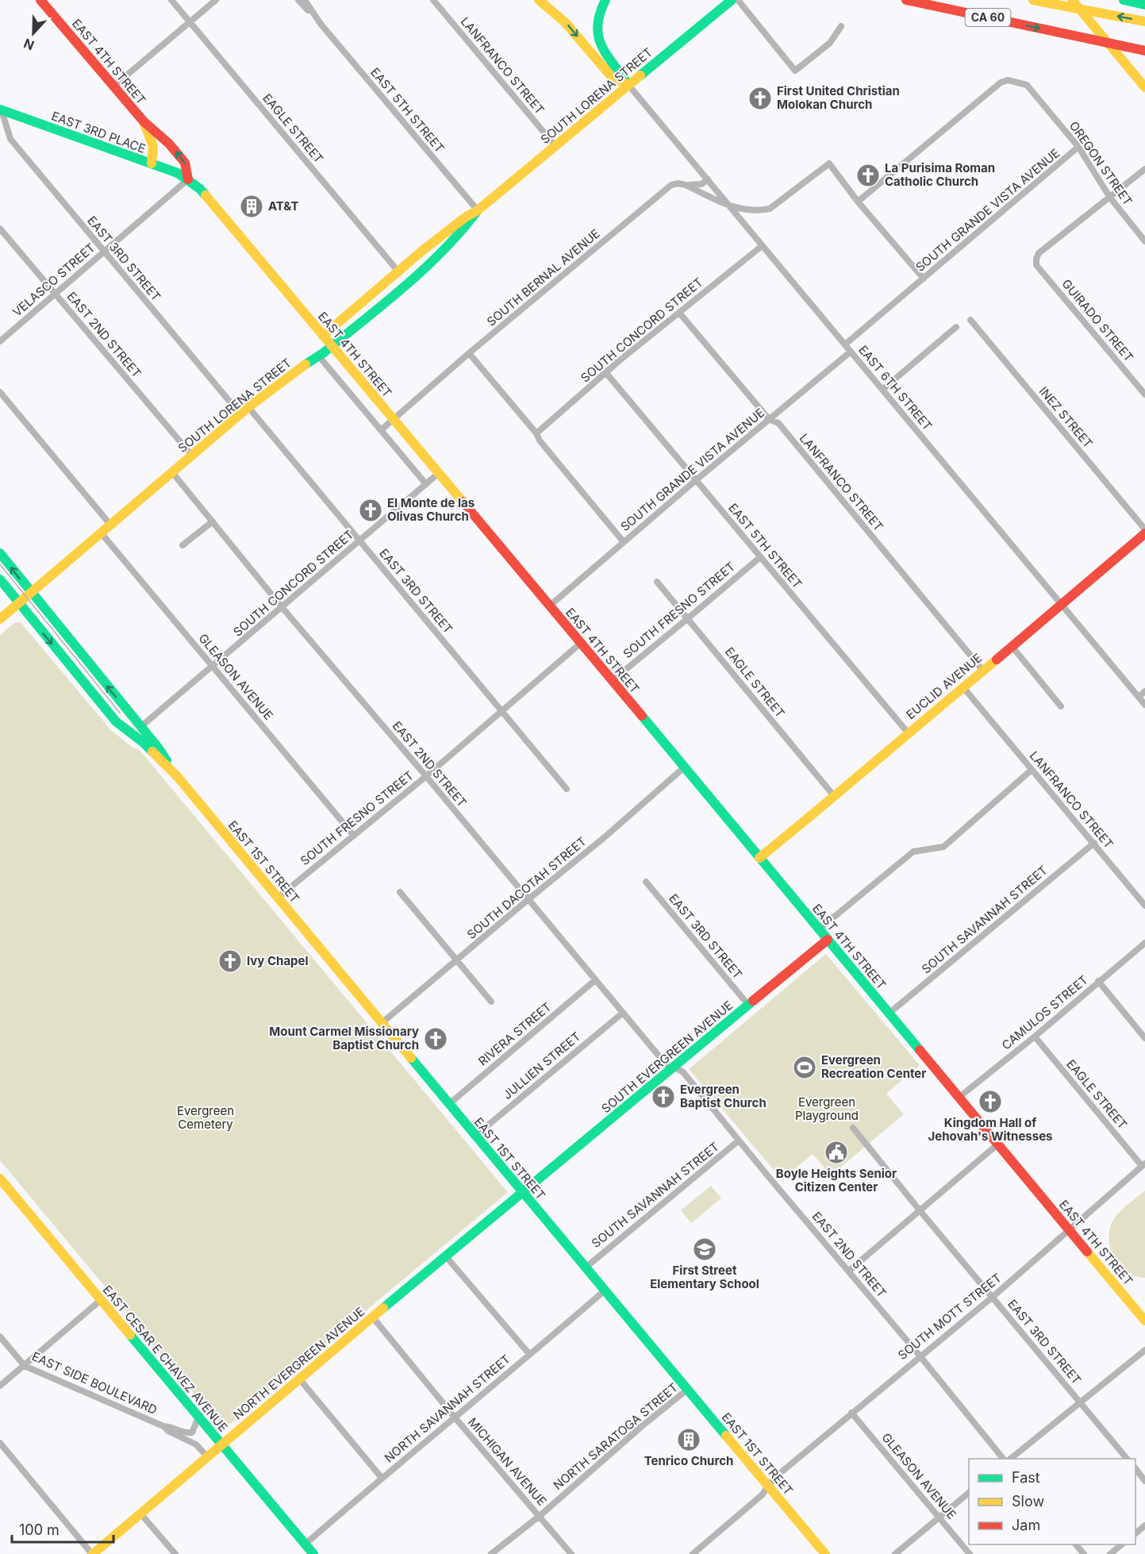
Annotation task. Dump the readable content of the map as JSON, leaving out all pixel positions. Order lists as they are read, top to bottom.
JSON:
{
  "streets": {
    "main road": [
      "CA 60",
      "EAST 4TH STREET",
      "SOUTH LORENA STREET",
      "EAST 3RD PLACE",
      "EUCLID AVENUE",
      "EAST 1ST STREET",
      "SOUTH EVERGREEN AVENUE",
      "EAST CESAR E CHAVEZ AVENUE",
      "NORTH EVERGREEN AVENUE"
    ],
    "street": [
      "LANFRANCO STREET",
      "EAST 5TH STREET",
      "EAGLE STREET",
      "OREGON STREET",
      "SOUTH GRANDE VISTA AVENUE",
      "EAST 3RD STREET",
      "SOUTH BERNAL AVENUE",
      "VELASCO STREET",
      "GUIRADO STREET",
      "SOUTH CONCORD STREET",
      "EAST 2ND STREET",
      "EAST 6TH STREET",
      "INEZ STREET",
      "SOUTH FRESNO STREET",
      "GLEASON AVENUE",
      "SOUTH DACOTAH STREET",
      "SOUTH SAVANNAH STREET",
      "CAMULOS STREET",
      "RIVERA STREET",
      "JULLIEN STREET",
      "SOUTH MOTT STREET",
      "EAST SIDE BOULEVARD",
      "NORTH SAVANNAH STREET",
      "NORTH SARATOGA STREET",
      "MICHIGAN AVENUE"
    ]
  },
  "crossings": [
    ["EAST 4TH STREET", "SOUTH LORENA STREET"],
    ["EAST 4TH STREET", "EAST 3RD PLACE"],
    ["EAST 4TH STREET", "SOUTH GRANDE VISTA AVENUE"],
    ["EAST 4TH STREET", "VELASCO STREET"],
    ["EAST 4TH STREET", "SOUTH CONCORD STREET"],
    ["EAST 4TH STREET", "SOUTH FRESNO STREET"],
    ["EAST 4TH STREET", "EUCLID AVENUE"],
    ["EAST 4TH STREET", "SOUTH DACOTAH STREET"],
    ["EAST 4TH STREET", "SOUTH SAVANNAH STREET"],
    ["EAST 4TH STREET", "CAMULOS STREET"],
    ["EAST 4TH STREET", "SOUTH EVERGREEN AVENUE"],
    ["EAST 4TH STREET", "SOUTH MOTT STREET"],
    ["LANFRANCO STREET", "SOUTH LORENA STREET"],
    ["LANFRANCO STREET", "SOUTH GRANDE VISTA AVENUE"],
    ["LANFRANCO STREET", "SOUTH CONCORD STREET"],
    ["LANFRANCO STREET", "EUCLID AVENUE"],
    ["LANFRANCO STREET", "SOUTH SAVANNAH STREET"],
    ["SOUTH LORENA STREET", "EAST 5TH STREET"],
    ["SOUTH LORENA STREET", "EAGLE STREET"],
    ["SOUTH LORENA STREET", "EAST 3RD STREET"],
    ["SOUTH LORENA STREET", "EAST 2ND STREET"],
    ["SOUTH LORENA STREET", "EAST 6TH STREET"],
    ["SOUTH LORENA STREET", "GLEASON AVENUE"],
    ["SOUTH LORENA STREET", "EAST 1ST STREET"],
    ["EAST 5TH STREET", "SOUTH GRANDE VISTA AVENUE"],
    ["EAST 5TH STREET", "SOUTH CONCORD STREET"],
    ["EAST 5TH STREET", "SOUTH FRESNO STREET"],
    ["EAST 5TH STREET", "EUCLID AVENUE"],
    ["EAGLE STREET", "SOUTH FRESNO STREET"],
    ["EAGLE STREET", "EUCLID AVENUE"],
    ["EAGLE STREET", "CAMULOS STREET"],
    ["EAGLE STREET", "SOUTH MOTT STREET"],
    ["EAST 3RD PLACE", "EAST 3RD STREET"],
    ["EAST 3RD PLACE", "VELASCO STREET"],
    ["OREGON STREET", "SOUTH GRANDE VISTA AVENUE"],
    ["OREGON STREET", "GUIRADO STREET"],
    ["SOUTH GRANDE VISTA AVENUE", "EAST 6TH STREET"],
    ["EAST 3RD STREET", "VELASCO STREET"],
    ["EAST 3RD STREET", "SOUTH CONCORD STREET"],
    ["EAST 3RD STREET", "SOUTH FRESNO STREET"],
    ["EAST 3RD STREET", "SOUTH EVERGREEN AVENUE"],
    ["EAST 3RD STREET", "SOUTH MOTT STREET"],
    ["SOUTH BERNAL AVENUE", "EAST 6TH STREET"],
    ["VELASCO STREET", "EAST 2ND STREET"],
    ["SOUTH CONCORD STREET", "EAST 2ND STREET"],
    ["SOUTH CONCORD STREET", "EAST 6TH STREET"],
    ["SOUTH CONCORD STREET", "GLEASON AVENUE"],
    ["SOUTH CONCORD STREET", "EAST 1ST STREET"],
    ["EAST 2ND STREET", "SOUTH FRESNO STREET"],
    ["EAST 2ND STREET", "SOUTH DACOTAH STREET"],
    ["EAST 2ND STREET", "SOUTH SAVANNAH STREET"],
    ["EAST 2ND STREET", "RIVERA STREET"],
    ["EAST 2ND STREET", "SOUTH EVERGREEN AVENUE"],
    ["EAST 2ND STREET", "JULLIEN STREET"],
    ["EAST 2ND STREET", "SOUTH MOTT STREET"],
    ["EAST 6TH STREET", "EUCLID AVENUE"],
    ["SOUTH FRESNO STREET", "GLEASON AVENUE"],
    ["SOUTH FRESNO STREET", "EAST 1ST STREET"],
    ["GLEASON AVENUE", "SOUTH MOTT STREET"],
    ["EAST 1ST STREET", "SOUTH DACOTAH STREET"],
    ["EAST 1ST STREET", "SOUTH SAVANNAH STREET"],
    ["EAST 1ST STREET", "RIVERA STREET"],
    ["EAST 1ST STREET", "SOUTH EVERGREEN AVENUE"],
    ["EAST 1ST STREET", "JULLIEN STREET"],
    ["EAST 1ST STREET", "SOUTH MOTT STREET"],
    ["EAST 1ST STREET", "NORTH EVERGREEN AVENUE"],
    ["EAST 1ST STREET", "NORTH SAVANNAH STREET"],
    ["EAST 1ST STREET", "NORTH SARATOGA STREET"],
    ["SOUTH EVERGREEN AVENUE", "NORTH EVERGREEN AVENUE"],
    ["EAST CESAR E CHAVEZ AVENUE", "NORTH EVERGREEN AVENUE"],
    ["EAST CESAR E CHAVEZ AVENUE", "EAST SIDE BOULEVARD"],
    ["EAST CESAR E CHAVEZ AVENUE", "NORTH SAVANNAH STREET"],
    ["NORTH EVERGREEN AVENUE", "EAST SIDE BOULEVARD"],
    ["NORTH EVERGREEN AVENUE", "MICHIGAN AVENUE"],
    ["NORTH SAVANNAH STREET", "MICHIGAN AVENUE"],
    ["NORTH SARATOGA STREET", "MICHIGAN AVENUE"]
  ],
  "parks": ["Evergreen Playground", "Evergreen Cemetery"],
  "places": {
    "church": [
      "First United Christian Molokan Church",
      "La Purisima Roman Catholic Church",
      "El Monte de las Olivas Church",
      "Ivy Chapel",
      "Mount Carmel Missionary Baptist Church",
      "Evergreen Baptist Church",
      "Kingdom Hall of Jehovah's Witnesses"
    ],
    "building": ["AT&T", "Tenrico Church"],
    "sports": ["Evergreen Recreation Center"],
    "public building": ["Boyle Heights Senior Citizen Center"],
    "school or university": ["First Street Elementary School"]
  },
  "legend": ["Fast", "Slow", "Jam"],
  "scale_bar": "100 m",
  "north": "bottom"
}
